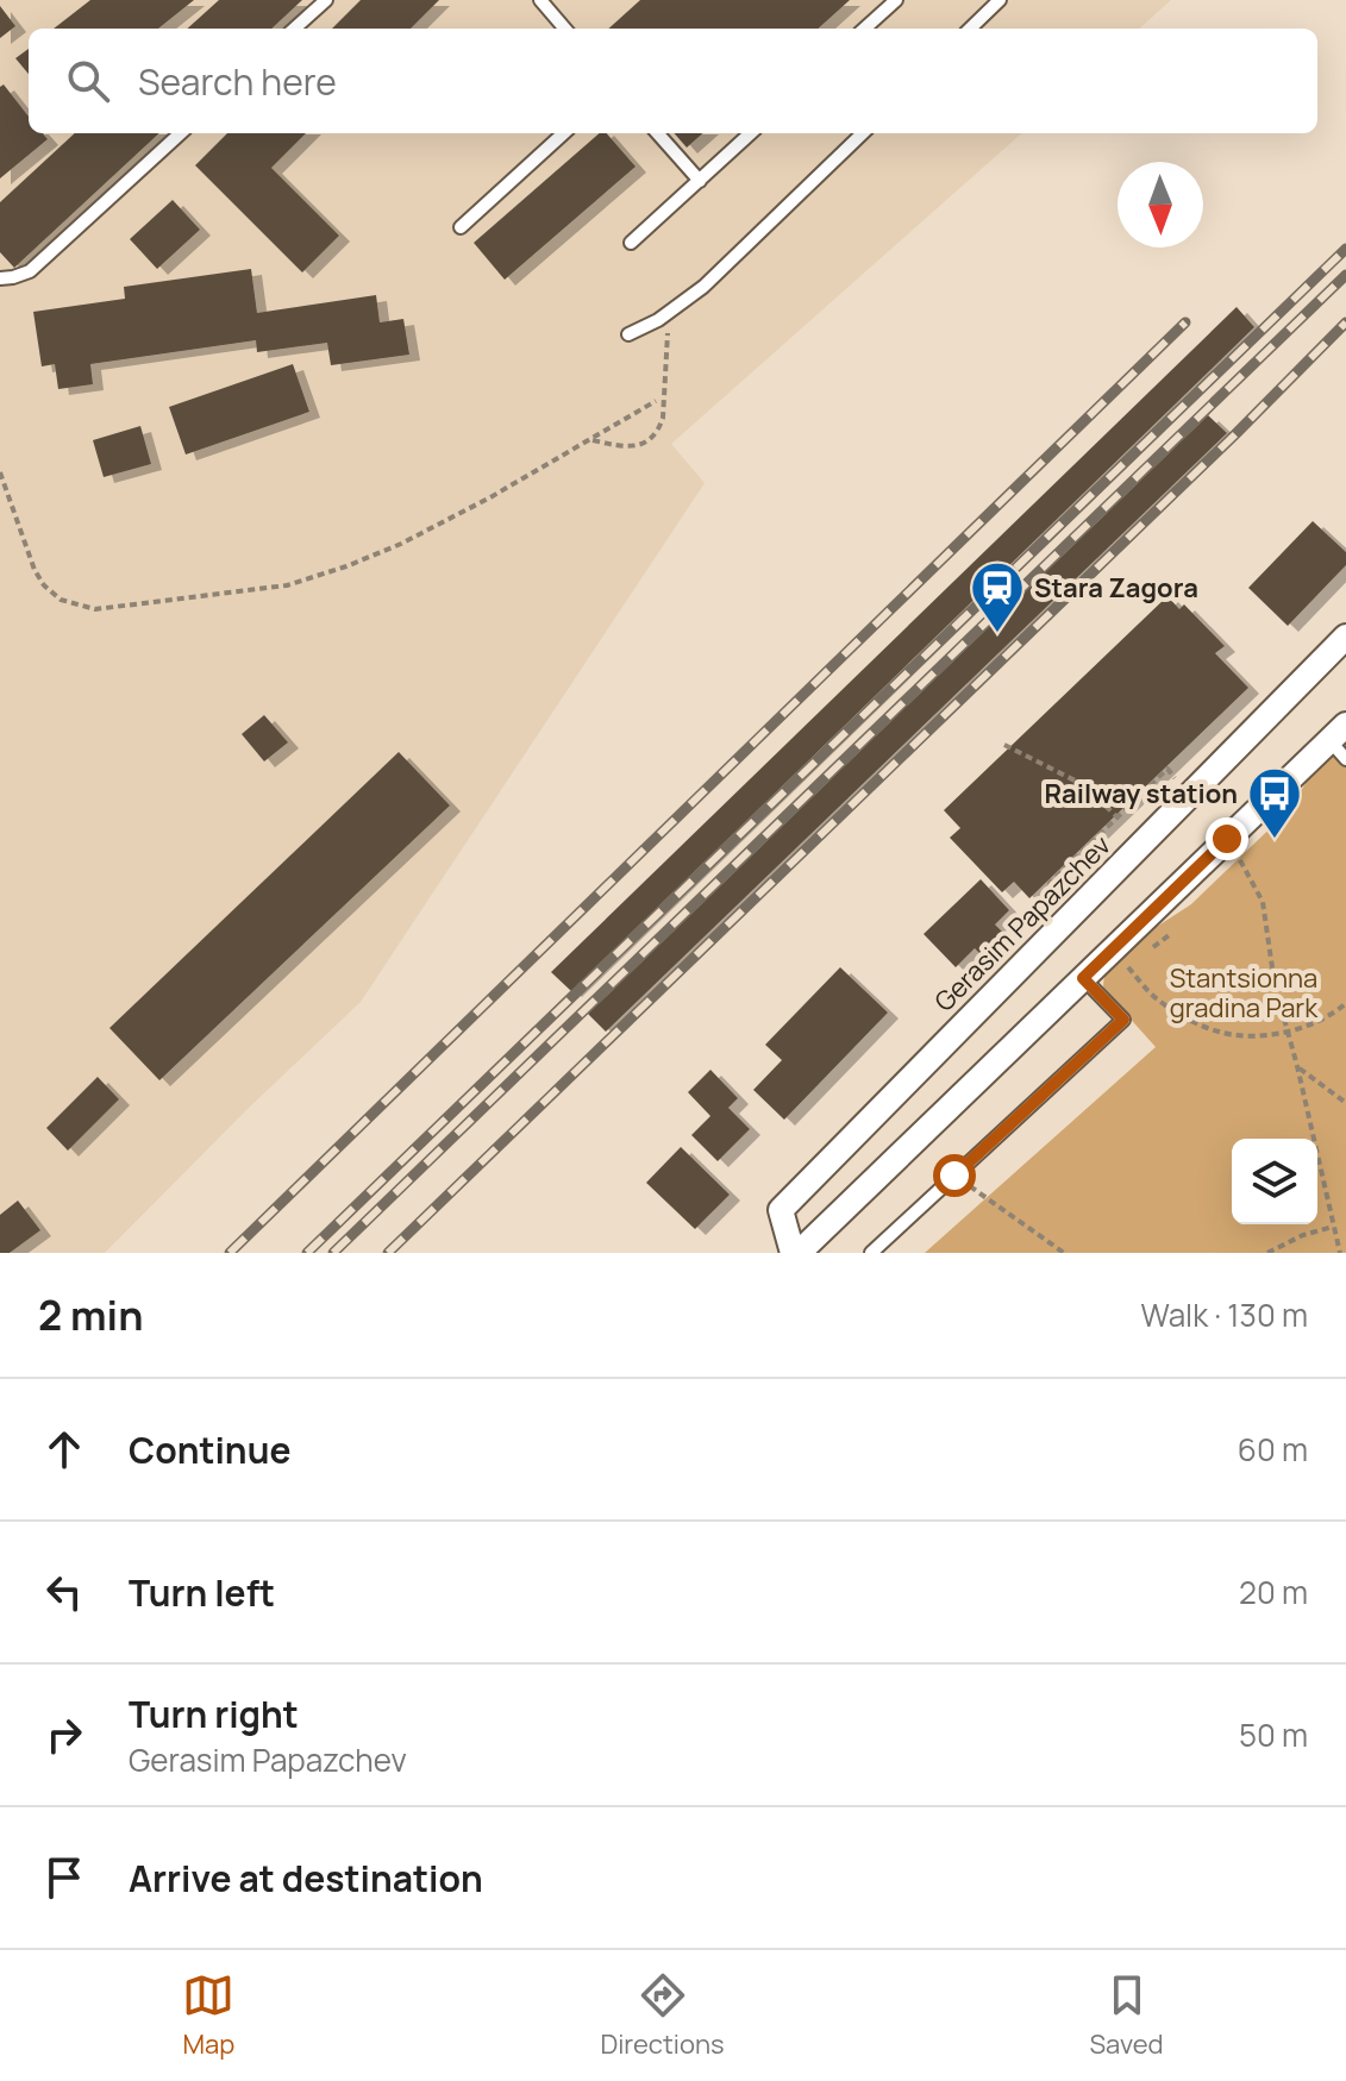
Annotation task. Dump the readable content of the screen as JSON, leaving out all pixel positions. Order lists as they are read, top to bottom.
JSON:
{
  "streets": {
    "street": ["Gerasim Papazchev"]
  },
  "parks": ["Stantsionna gradina Park"],
  "places": {
    "station": ["Stara Zagora"],
    "bus stop": ["Railway station"]
  },
  "north": "bottom",
  "page": {
    "search": "Search here",
    "heading": ["2 min", "Walk · 130 m"],
    "list": [
      ["Continue", "60 m"],
      ["Turn left", "20 m"],
      ["Turn right", "Gerasim Papazchev", "50 m"],
      "Arrive at destination"
    ],
    "nav": ["Map", "Directions", "Saved"]
  }
}
